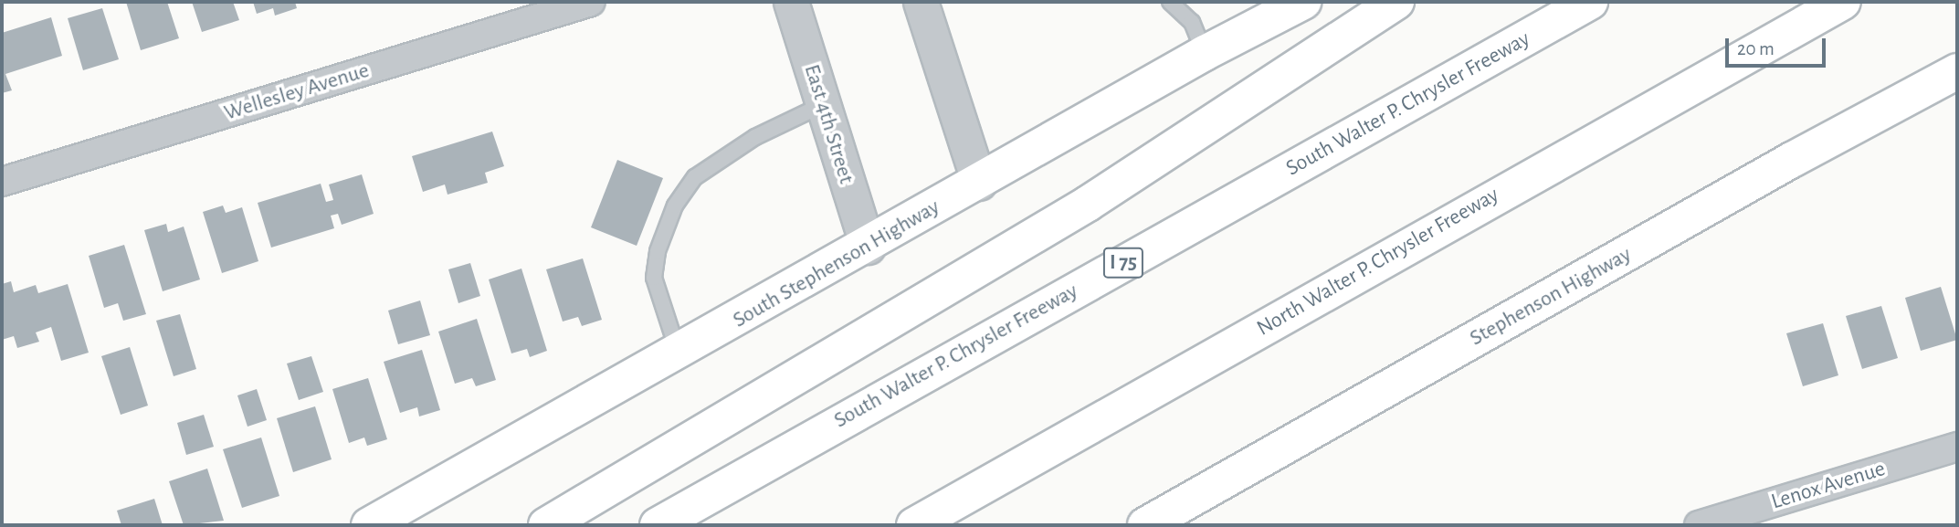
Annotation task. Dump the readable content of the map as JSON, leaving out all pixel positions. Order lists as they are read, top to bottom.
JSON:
{
  "streets": {
    "main road": [
      "South Walter P. Chrysler Freeway",
      "North Walter P. Chrysler Freeway",
      "I 75",
      "South Stephenson Highway",
      "Stephenson Highway"
    ],
    "street": ["Wellesley Avenue", "East 4th Street", "Lenox Avenue"]
  },
  "crossings": [
    ["East 4th Street", "South Stephenson Highway"]
  ],
  "scale_bar": "20 m"
}
